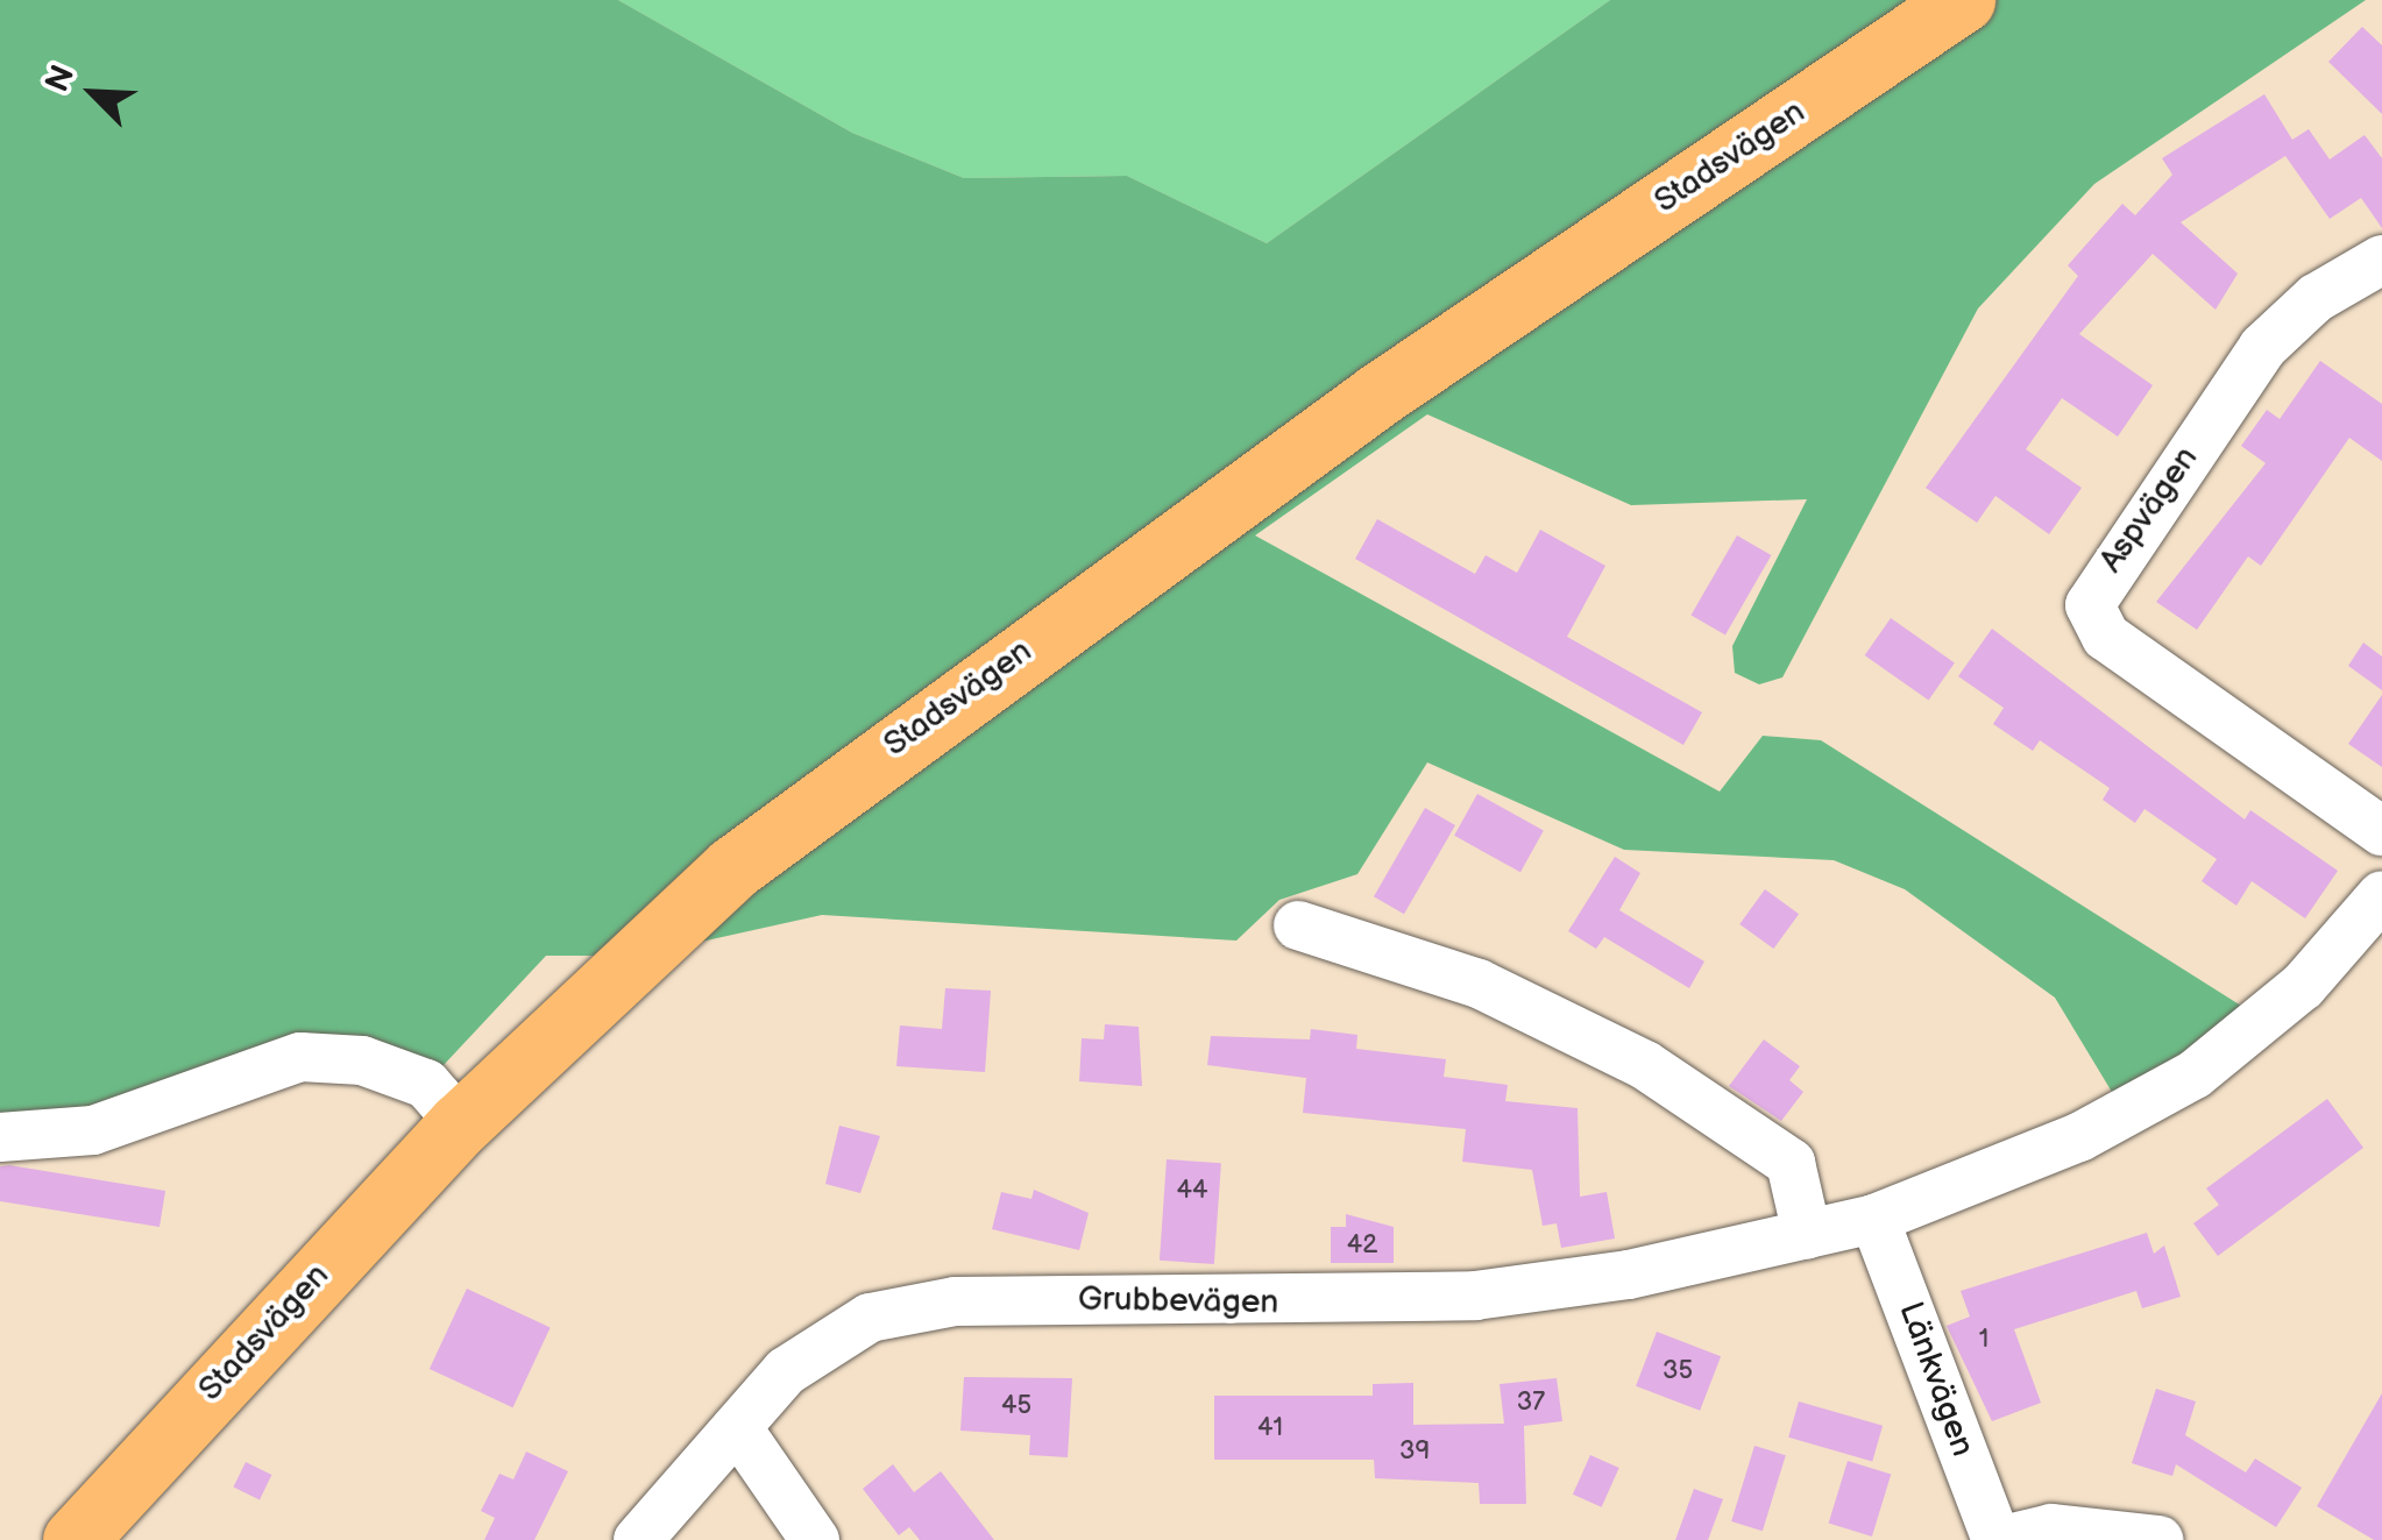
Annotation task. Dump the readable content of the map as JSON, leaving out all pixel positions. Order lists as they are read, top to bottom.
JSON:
{
  "streets": {
    "main road": ["Stadsvägen"],
    "street": ["Aspvägen", "Grubbevägen", "Länkvägen"]
  },
  "crossings": [
    ["Grubbevägen", "Länkvägen"]
  ],
  "house_numbers": [
    "44",
    "42",
    "1",
    "35",
    "37",
    "45",
    "41",
    "39"
  ],
  "north": "top left"
}
